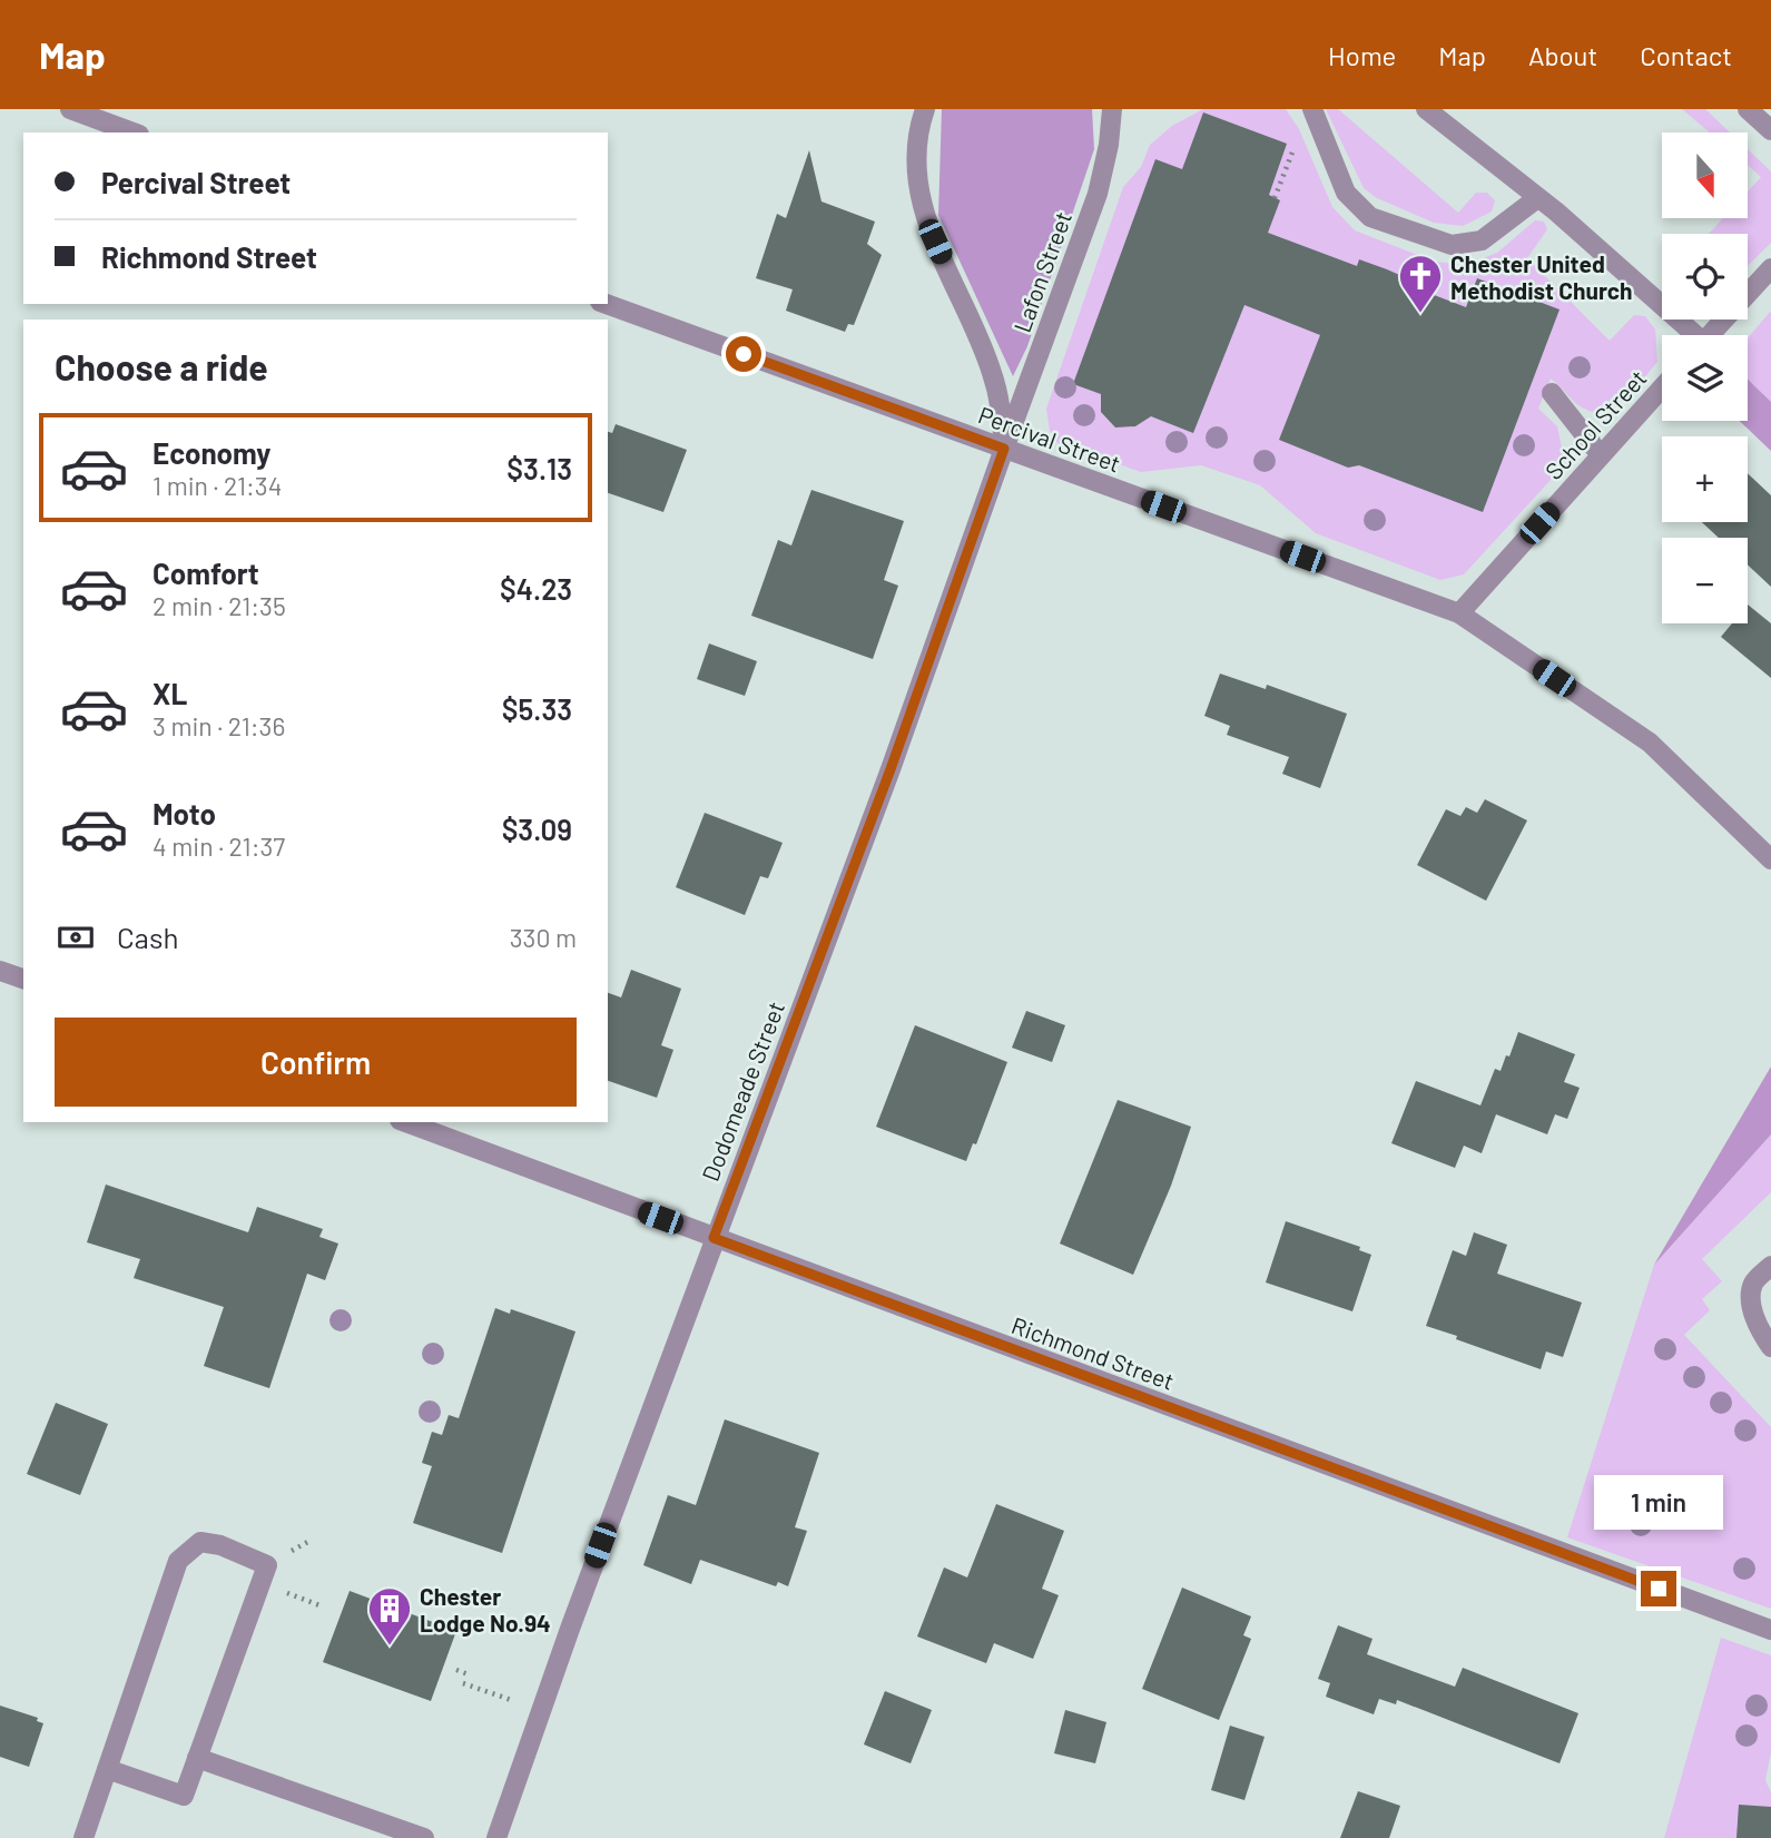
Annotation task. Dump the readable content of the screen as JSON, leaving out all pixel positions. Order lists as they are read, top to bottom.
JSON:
{
  "streets": {
    "street": [
      "Lafon Street",
      "School Street",
      "Percival Street",
      "Dodomeade Street",
      "Richmond Street"
    ]
  },
  "crossings": [
    ["Lafon Street", "Percival Street"],
    ["Lafon Street", "Dodomeade Street"],
    ["School Street", "Percival Street"],
    ["Percival Street", "Dodomeade Street"],
    ["Dodomeade Street", "Richmond Street"]
  ],
  "places": {
    "church": ["Chester United Methodist Church"],
    "building": ["Chester Lodge No.94"]
  },
  "north": "bottom",
  "page": {
    "header": "Map",
    "nav": [
      "Home",
      "Map",
      "About",
      "Contact"
    ],
    "map_buttons": ["+", "−"],
    "banner": ["Percival Street", "Richmond Street"],
    "heading": "Choose a ride",
    "list": [
      {
        "name": "Economy",
        "note": "1 min · 21:34",
        "value": "$3.13"
      },
      {
        "name": "Comfort",
        "note": "2 min · 21:35",
        "value": "$4.23"
      },
      {
        "name": "XL",
        "note": "3 min · 21:36",
        "value": "$5.33"
      },
      {
        "name": "Moto",
        "note": "4 min · 21:37",
        "value": "$3.09"
      }
    ],
    "pay": ["Cash", "330 m"],
    "buttons": "Confirm",
    "bubble": "1 min"
  }
}
